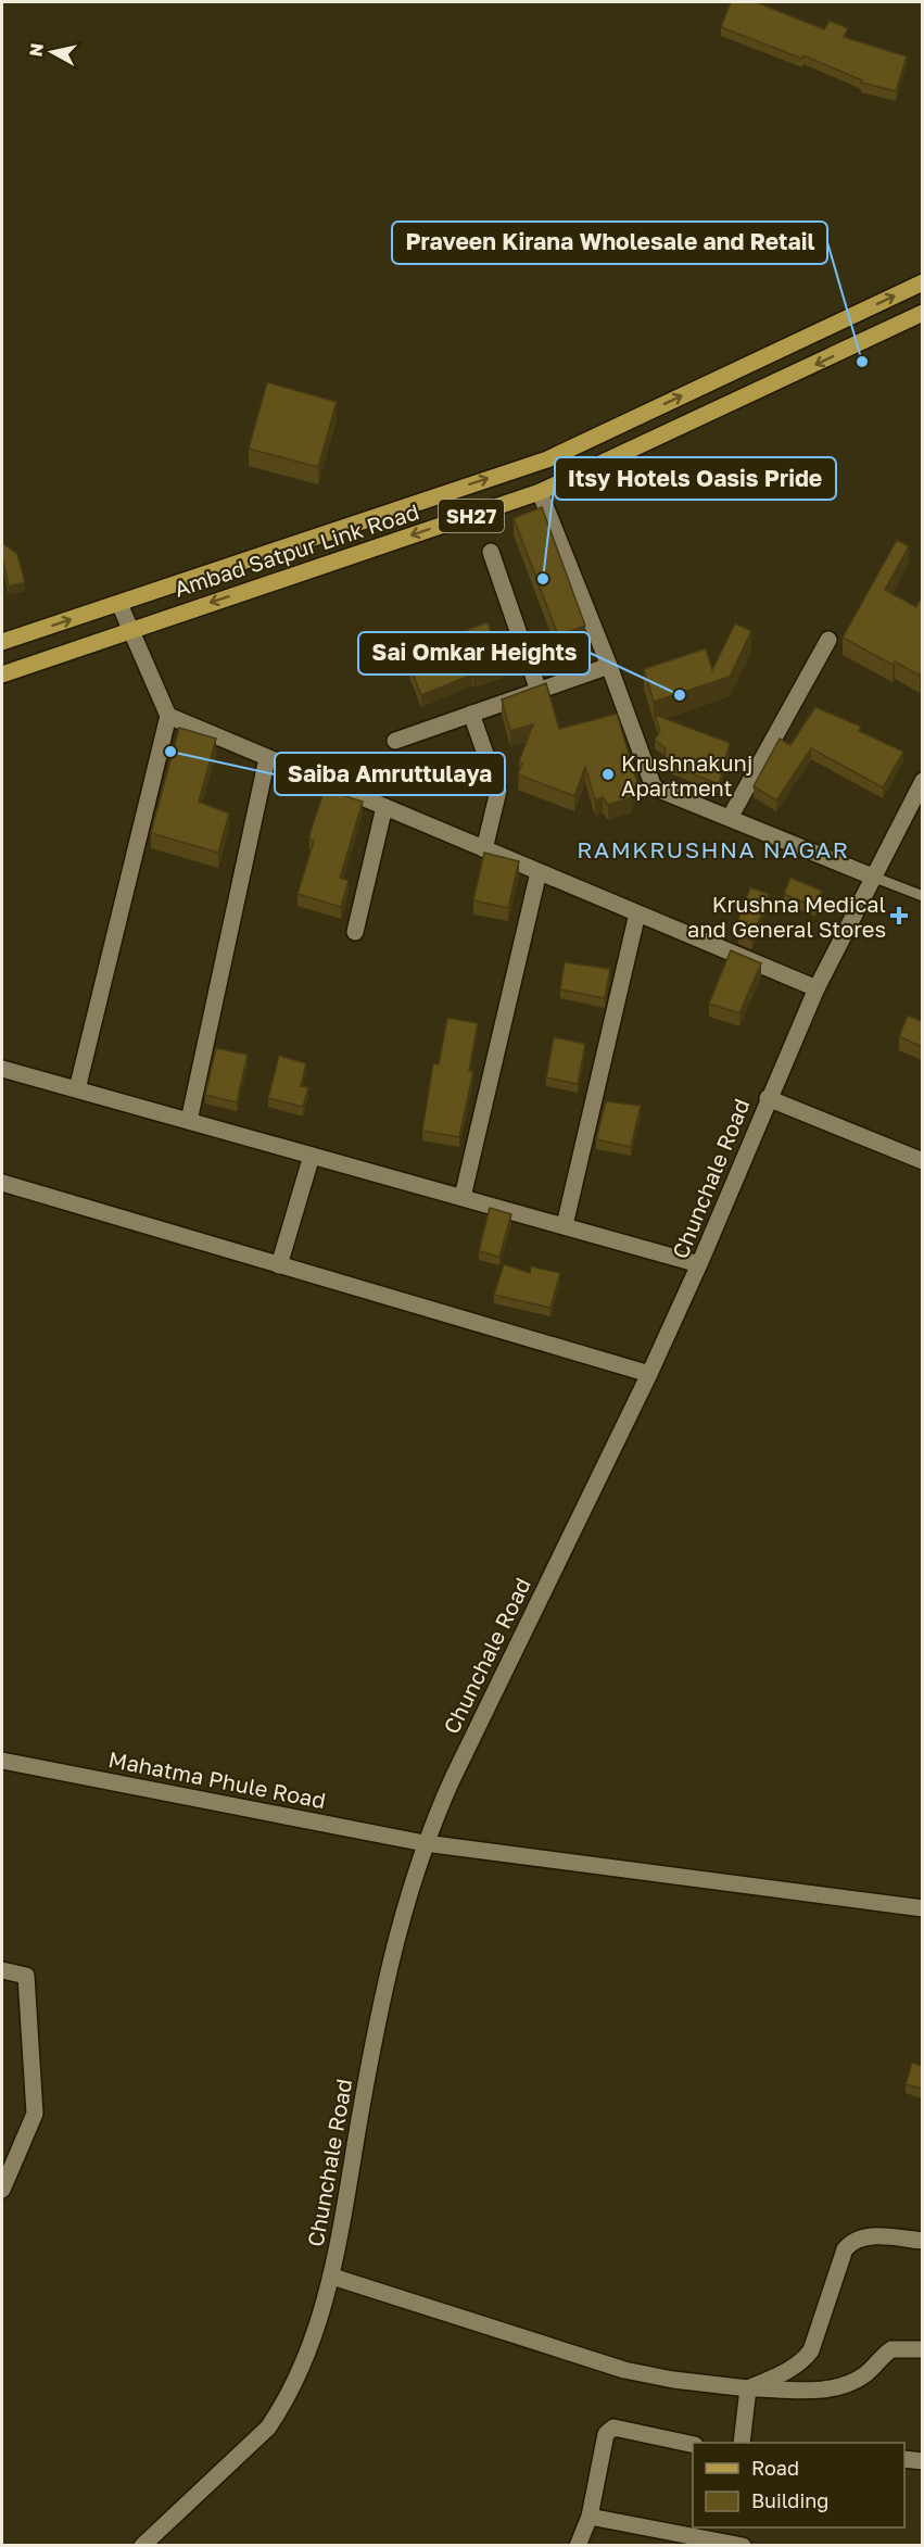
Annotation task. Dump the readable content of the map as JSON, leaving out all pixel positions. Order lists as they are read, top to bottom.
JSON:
{
  "streets": {
    "main road": ["SH27", "Ambad Satpur Link Road"],
    "street": ["Chunchale Road", "Mahatma Phule Road"]
  },
  "crossings": [
    ["Chunchale Road", "Mahatma Phule Road"]
  ],
  "districts": ["RAMKRUSHNA NAGAR"],
  "places": {
    "other": [
      "Praveen Kirana Wholesale and Retail",
      "Itsy Hotels Oasis Pride",
      "Sai Omkar Heights",
      "Saiba Amruttulaya",
      "Krushnakunj Apartment"
    ],
    "health": ["Krushna Medical and General Stores"]
  },
  "legend": ["Road", "Building"],
  "north": "left"
}
